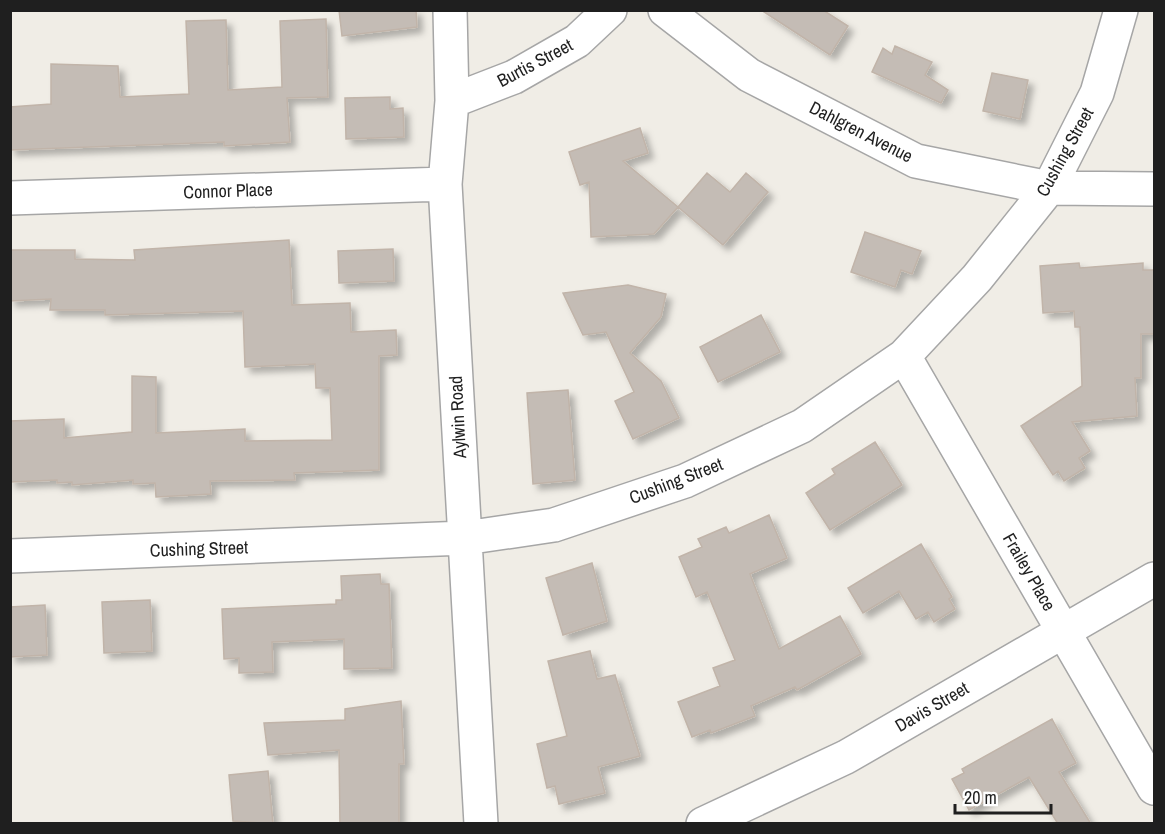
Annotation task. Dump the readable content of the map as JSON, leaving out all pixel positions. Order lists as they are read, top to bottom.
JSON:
{
  "streets": {
    "street": [
      "Burtis Street",
      "Dahlgren Avenue",
      "Cushing Street",
      "Connor Place",
      "Aylwin Road",
      "Frailey Place",
      "Davis Street"
    ]
  },
  "crossings": [
    ["Burtis Street", "Aylwin Road"],
    ["Dahlgren Avenue", "Cushing Street"],
    ["Cushing Street", "Aylwin Road"],
    ["Cushing Street", "Frailey Place"],
    ["Connor Place", "Aylwin Road"],
    ["Frailey Place", "Davis Street"]
  ],
  "scale_bar": "20 m"
}
